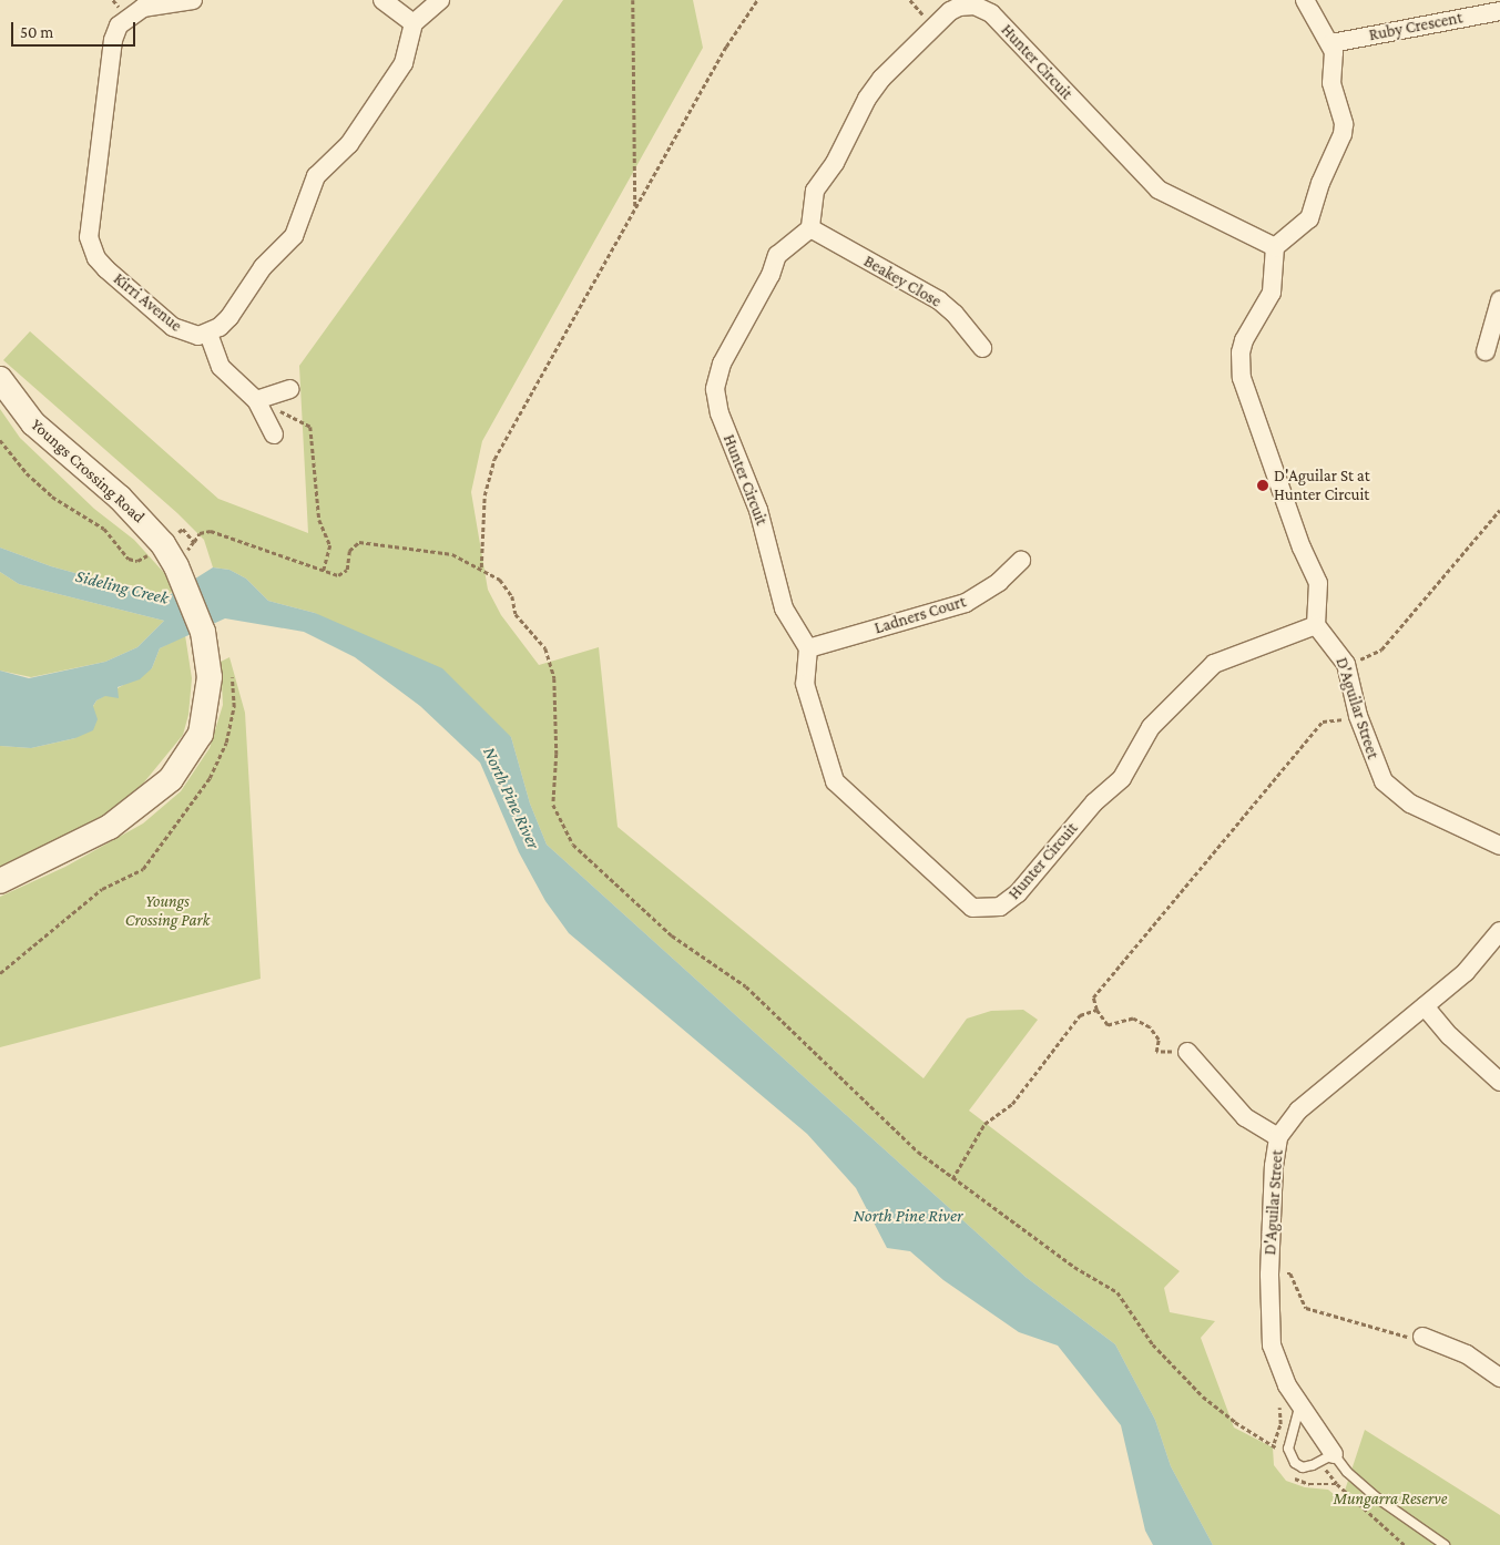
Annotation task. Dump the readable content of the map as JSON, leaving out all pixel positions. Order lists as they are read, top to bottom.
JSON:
{
  "streets": {
    "main road": ["Youngs Crossing Road"],
    "street": [
      "Ruby Crescent",
      "Hunter Circuit",
      "Beakey Close",
      "Kirri Avenue",
      "Ladners Court",
      "D'Aguilar Street"
    ]
  },
  "crossings": [
    ["Hunter Circuit", "Beakey Close"],
    ["Hunter Circuit", "Ladners Court"],
    ["Hunter Circuit", "D'Aguilar Street"]
  ],
  "water": ["Sideling Creek", "North Pine River"],
  "parks": ["Youngs Crossing Park", "Mungarra Reserve"],
  "places": ["D'Aguilar St at Hunter Circuit"],
  "scale_bar": "50 m"
}
